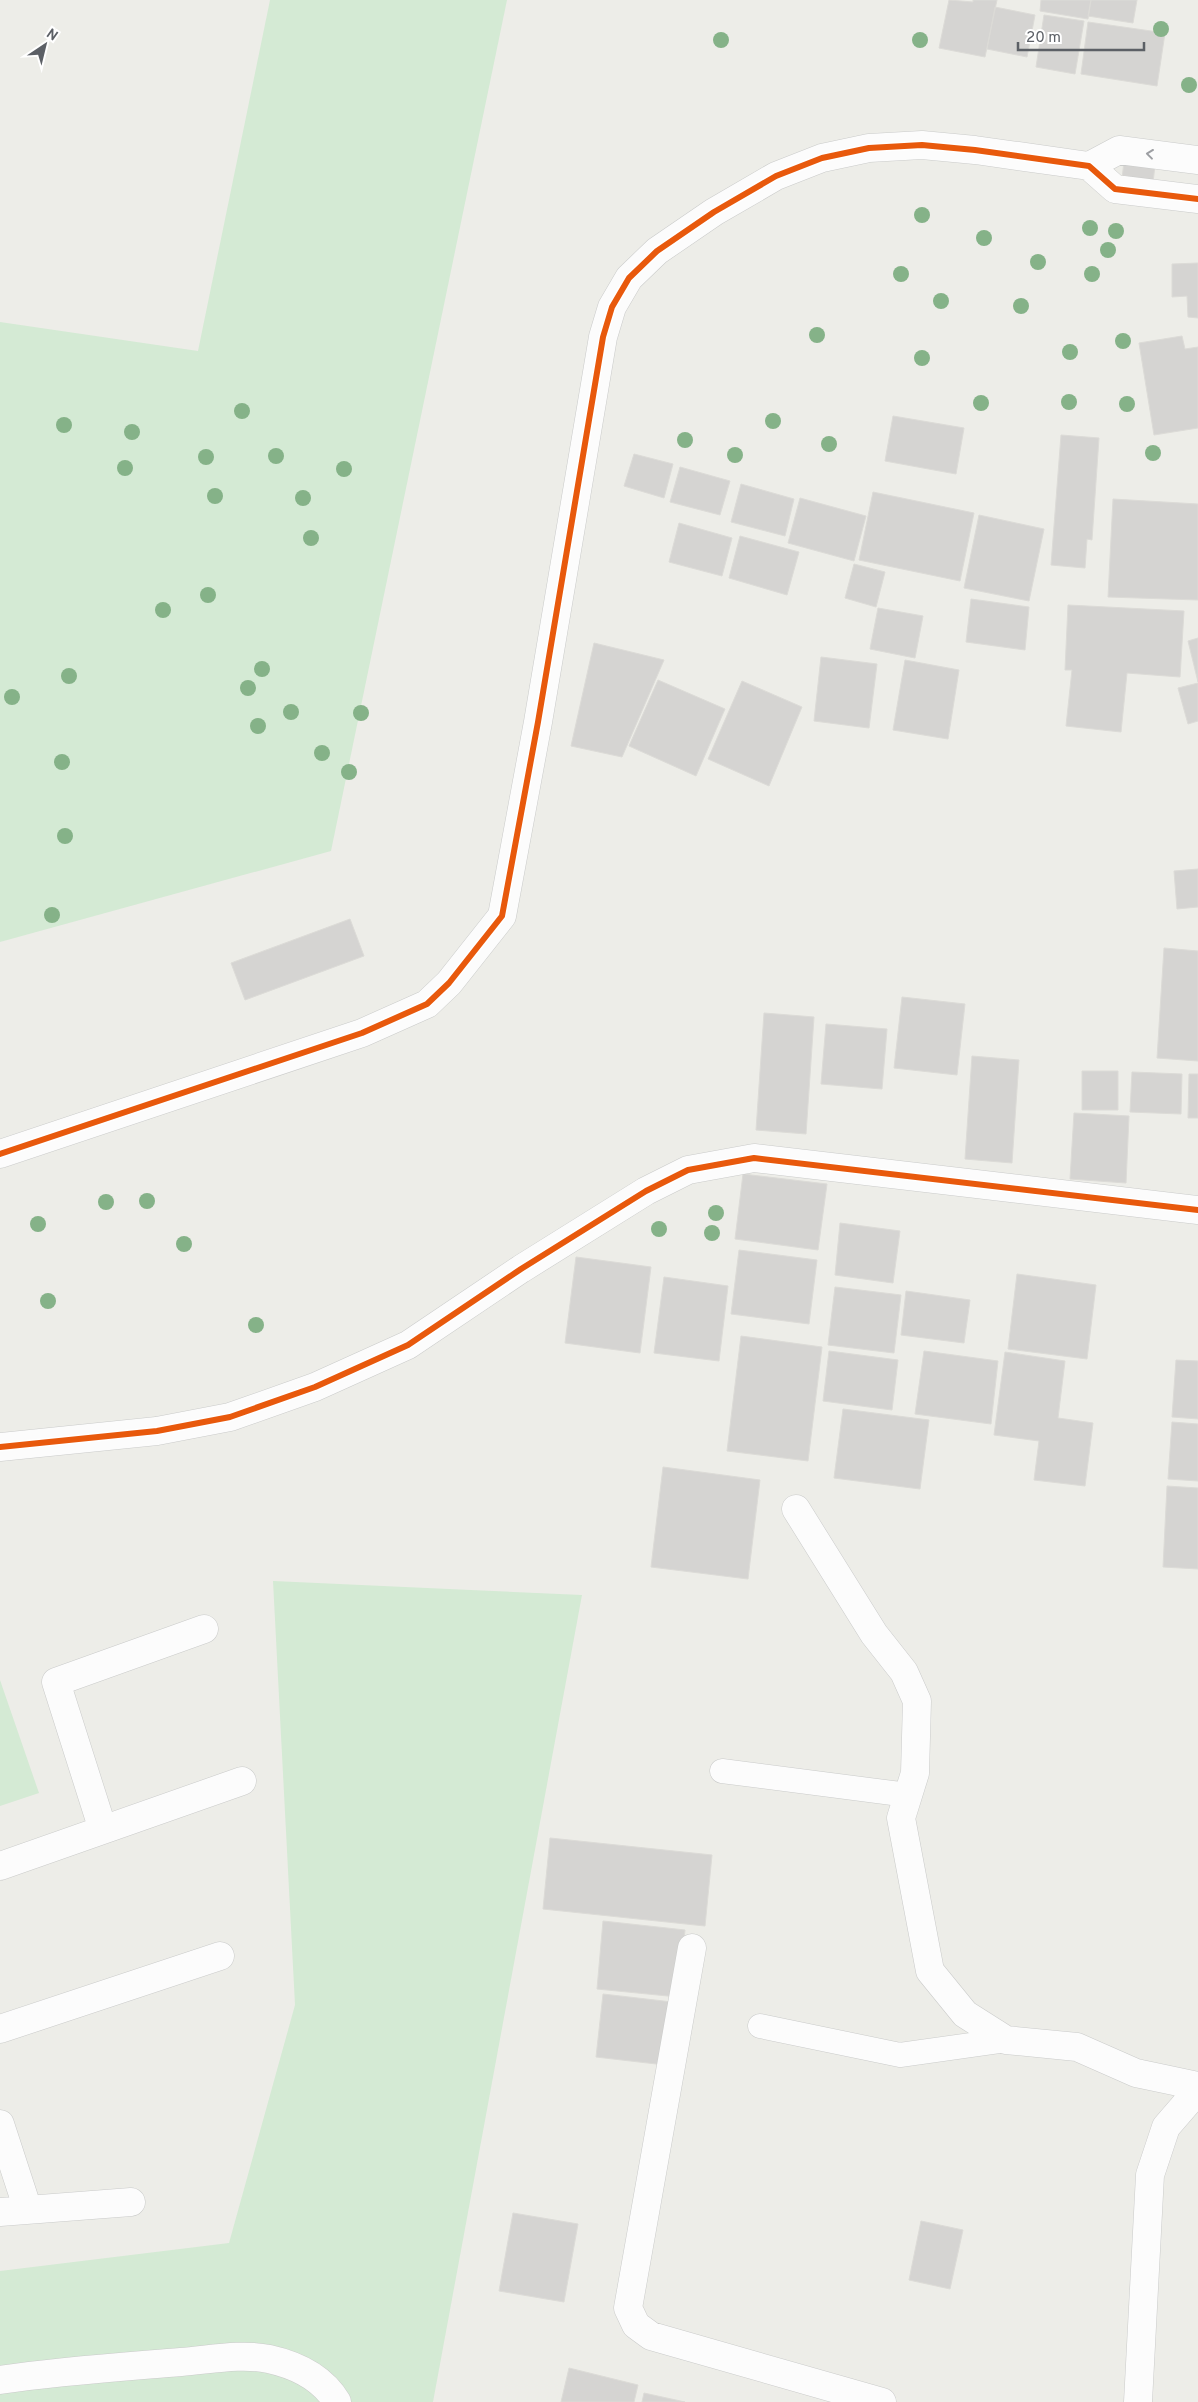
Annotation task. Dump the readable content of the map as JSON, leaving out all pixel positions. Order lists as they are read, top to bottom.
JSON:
{
  "scale_bar": "20 m",
  "north": "top right"
}
